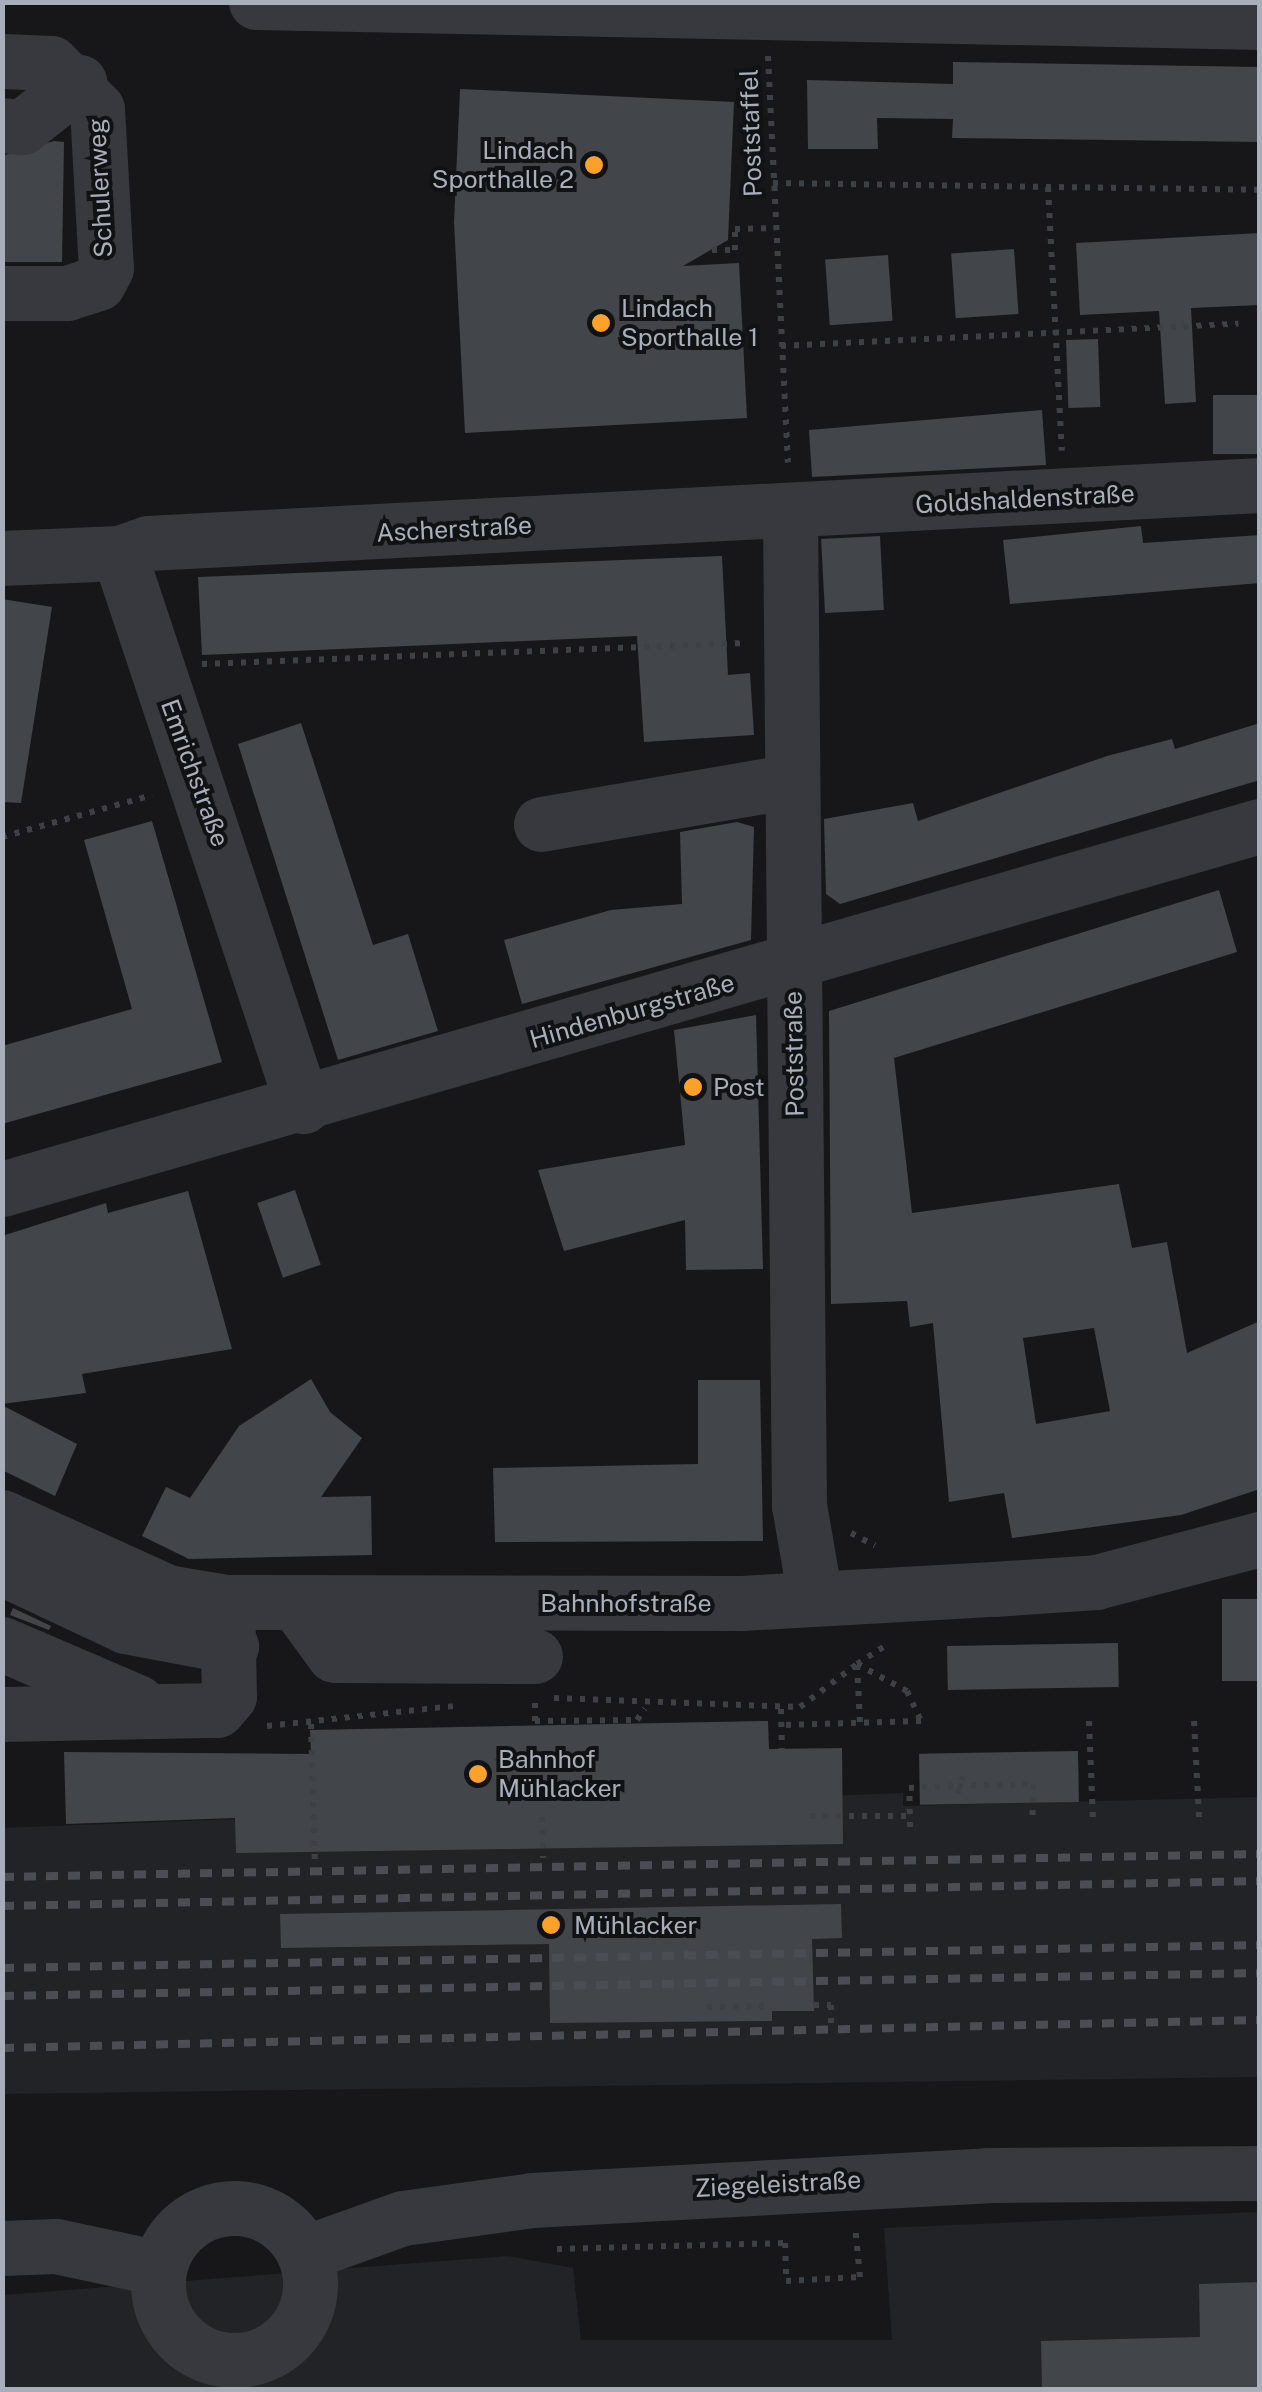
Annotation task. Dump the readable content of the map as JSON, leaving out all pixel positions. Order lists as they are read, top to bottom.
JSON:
{
  "streets": {
    "street": [
      "Schulerweg",
      "Goldshaldenstraße",
      "Ascherstraße",
      "Emrichstraße",
      "Hindenburgstraße",
      "Poststraße",
      "Bahnhofstraße",
      "Ziegeleistraße"
    ],
    "path": ["Poststaffel"]
  },
  "crossings": [
    ["Goldshaldenstraße", "Ascherstraße"],
    ["Goldshaldenstraße", "Poststraße"],
    ["Ascherstraße", "Emrichstraße"],
    ["Ascherstraße", "Poststraße"],
    ["Emrichstraße", "Hindenburgstraße"],
    ["Hindenburgstraße", "Poststraße"],
    ["Poststraße", "Bahnhofstraße"]
  ],
  "places": [
    "Lindach Sporthalle 2",
    "Lindach Sporthalle 1",
    "Post",
    "Bahnhof Mühlacker",
    "Mühlacker"
  ]
}
